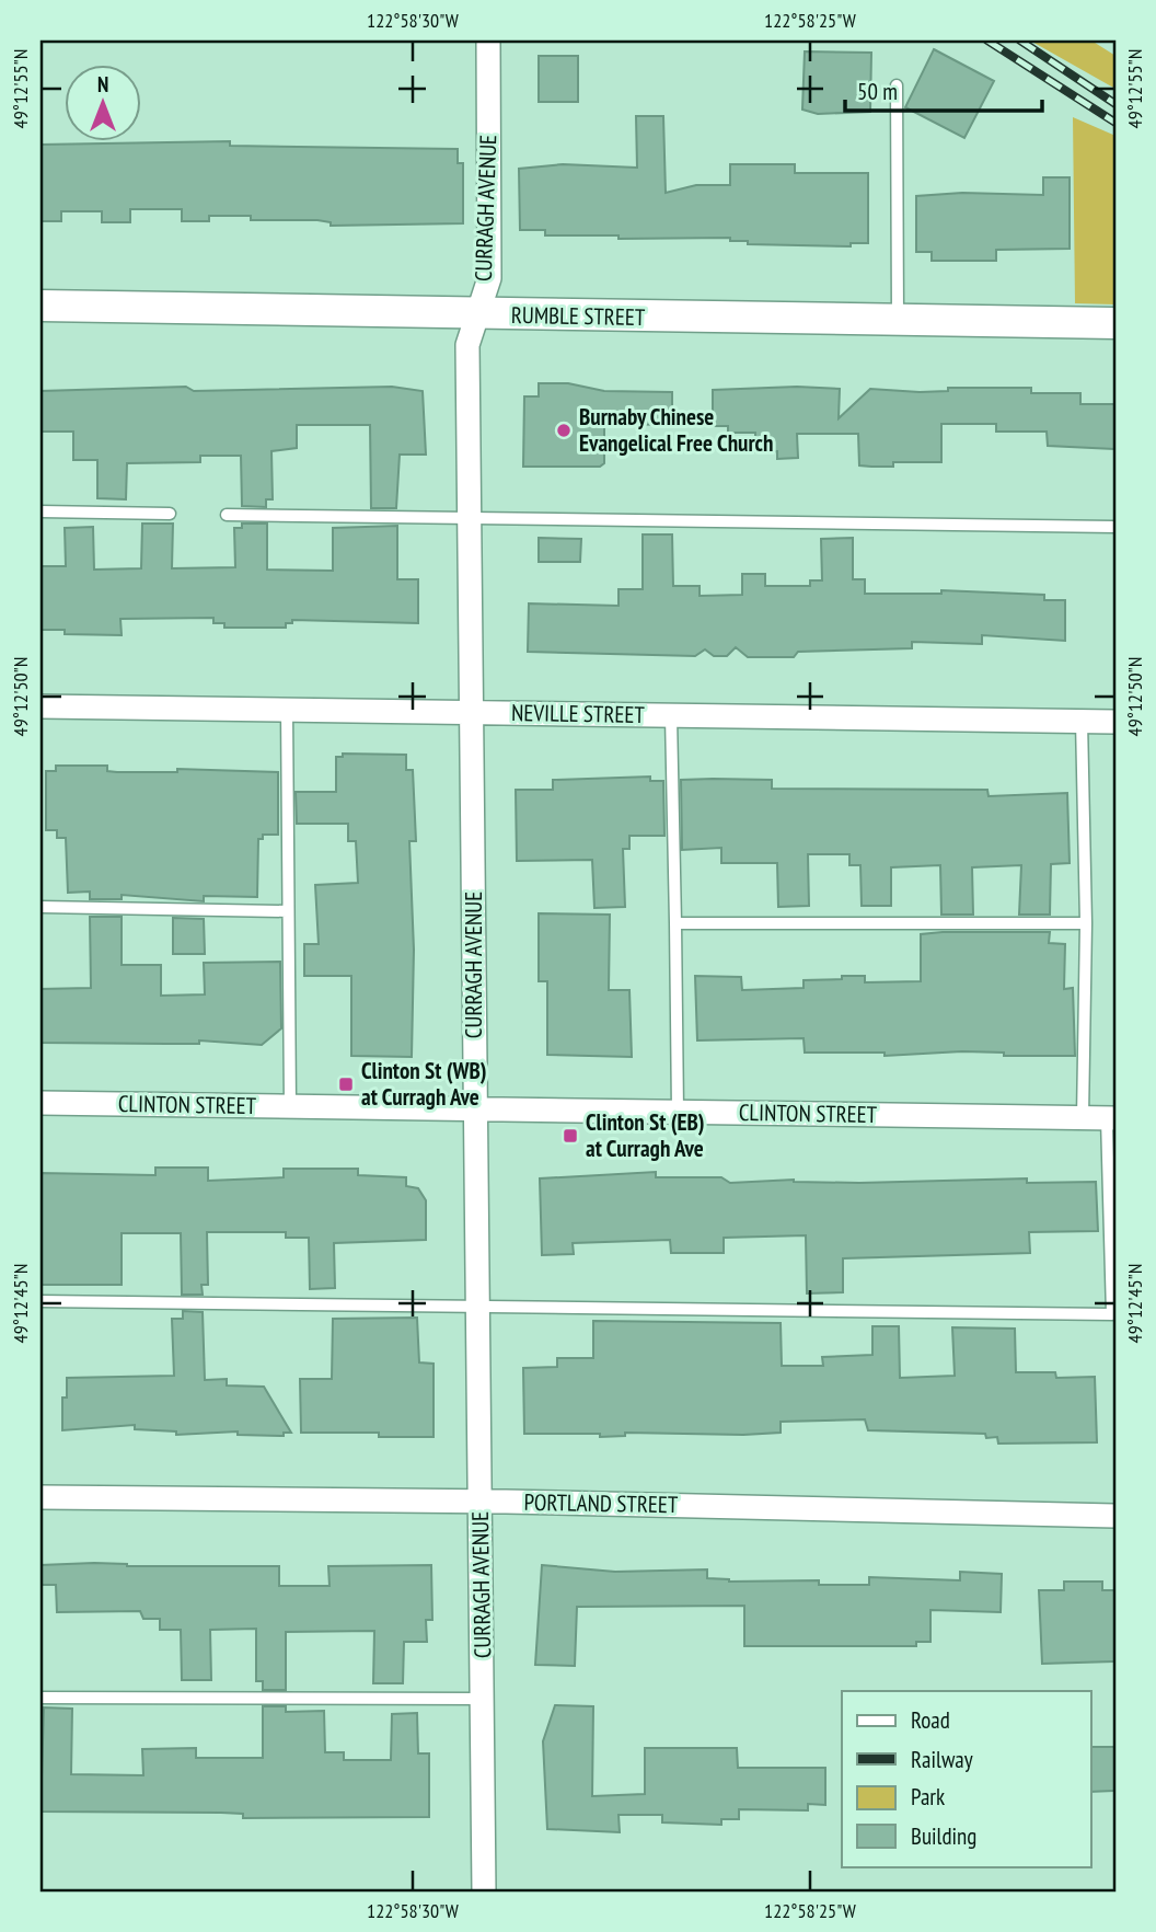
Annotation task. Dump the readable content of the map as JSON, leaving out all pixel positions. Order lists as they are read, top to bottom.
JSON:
{
  "streets": {
    "street": [
      "CURRAGH AVENUE",
      "RUMBLE STREET",
      "NEVILLE STREET",
      "CLINTON STREET",
      "PORTLAND STREET"
    ]
  },
  "crossings": [
    ["CURRAGH AVENUE", "RUMBLE STREET"],
    ["CURRAGH AVENUE", "NEVILLE STREET"],
    ["CURRAGH AVENUE", "CLINTON STREET"],
    ["CURRAGH AVENUE", "PORTLAND STREET"]
  ],
  "places": {
    "other": ["Burnaby Chinese Evangelical Free Church"],
    "transit": ["Clinton St (WB) at Curragh Ave", "Clinton St (EB) at Curragh Ave"]
  },
  "legend": [
    "Road",
    "Railway",
    "Park",
    "Building"
  ],
  "scale_bar": "50 m",
  "north": "top",
  "coordinates": [
    "122°58'30\"W",
    "122°58'25\"W",
    "49°12'55\"N",
    "49°12'50\"N",
    "49°12'45\"N"
  ]
}
